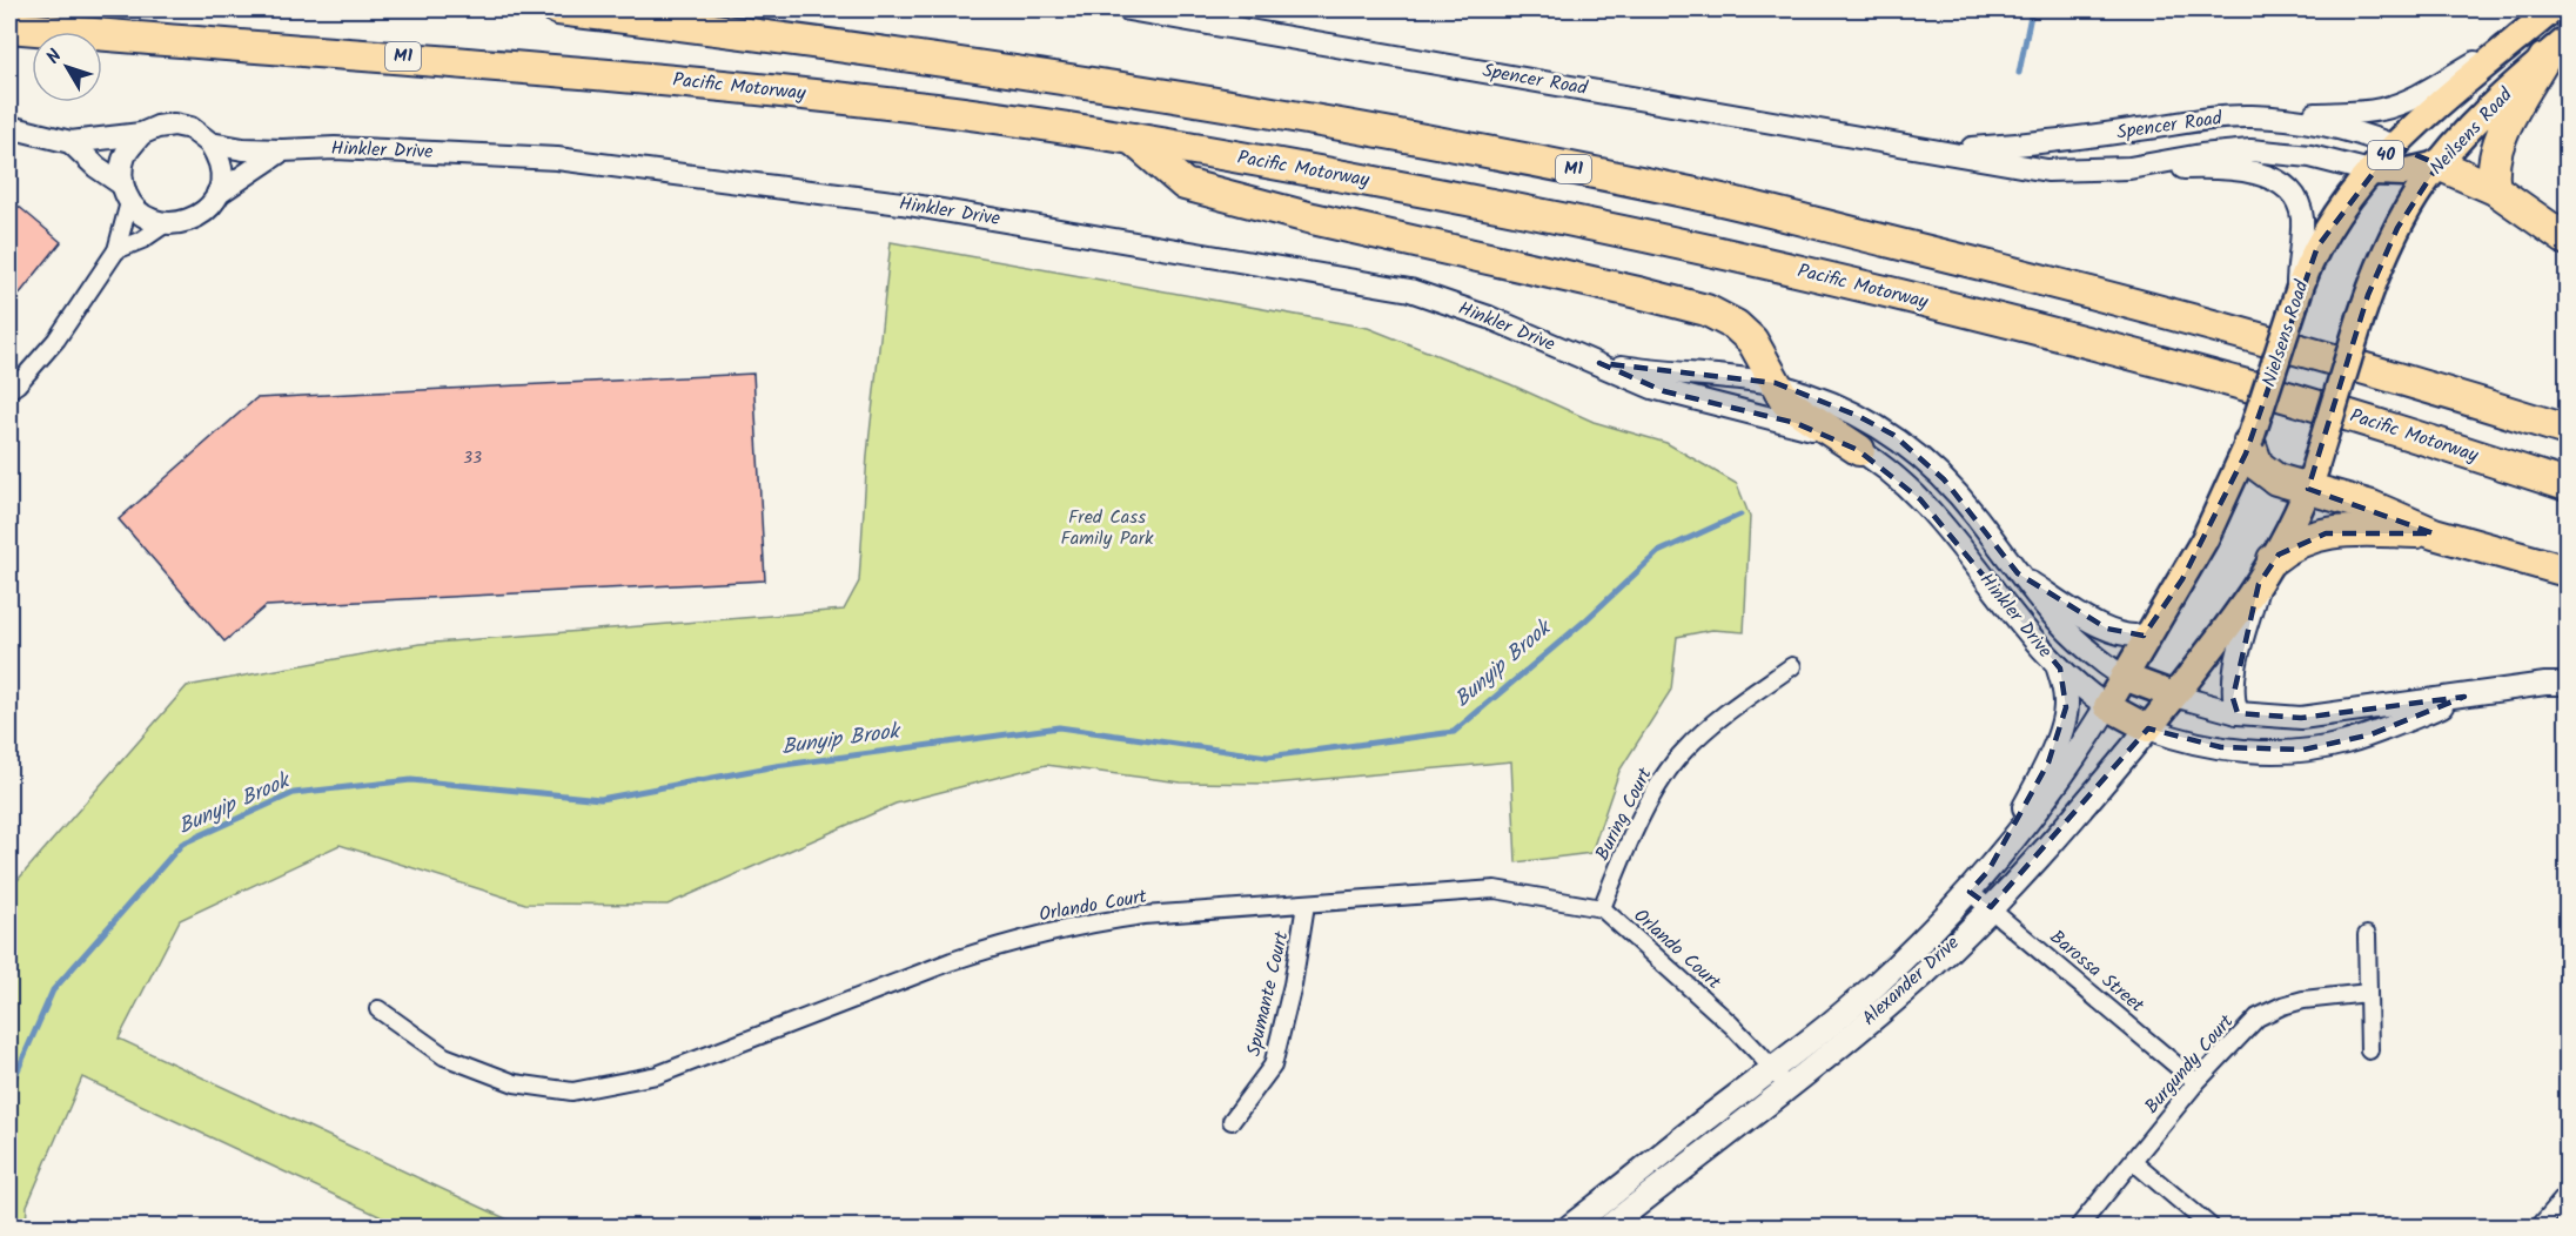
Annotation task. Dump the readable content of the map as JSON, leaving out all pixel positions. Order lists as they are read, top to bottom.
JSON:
{
  "streets": {
    "highway": ["M1", "Pacific Motorway"],
    "main road": [
      "Neilsens Road",
      "Hinkler Drive",
      "40",
      "Nielsens Road",
      "Alexander Drive"
    ],
    "street": [
      "Spencer Road",
      "Buring Court",
      "Orlando Court",
      "Barossa Street",
      "Spumante Court",
      "Burgundy Court"
    ]
  },
  "crossings": [
    ["Spencer Road", "Nielsens Road"],
    ["Neilsens Road", "40"],
    ["Hinkler Drive", "40"],
    ["Hinkler Drive", "Nielsens Road"],
    ["Hinkler Drive", "Alexander Drive"],
    ["40", "Nielsens Road"],
    ["40", "Alexander Drive"],
    ["Buring Court", "Orlando Court"],
    ["Orlando Court", "Alexander Drive"],
    ["Orlando Court", "Spumante Court"],
    ["Barossa Street", "Alexander Drive"],
    ["Barossa Street", "Burgundy Court"]
  ],
  "water": ["Bunyip Brook"],
  "parks": ["Fred Cass Family Park"],
  "house_numbers": ["33"],
  "north": "top left"
}
